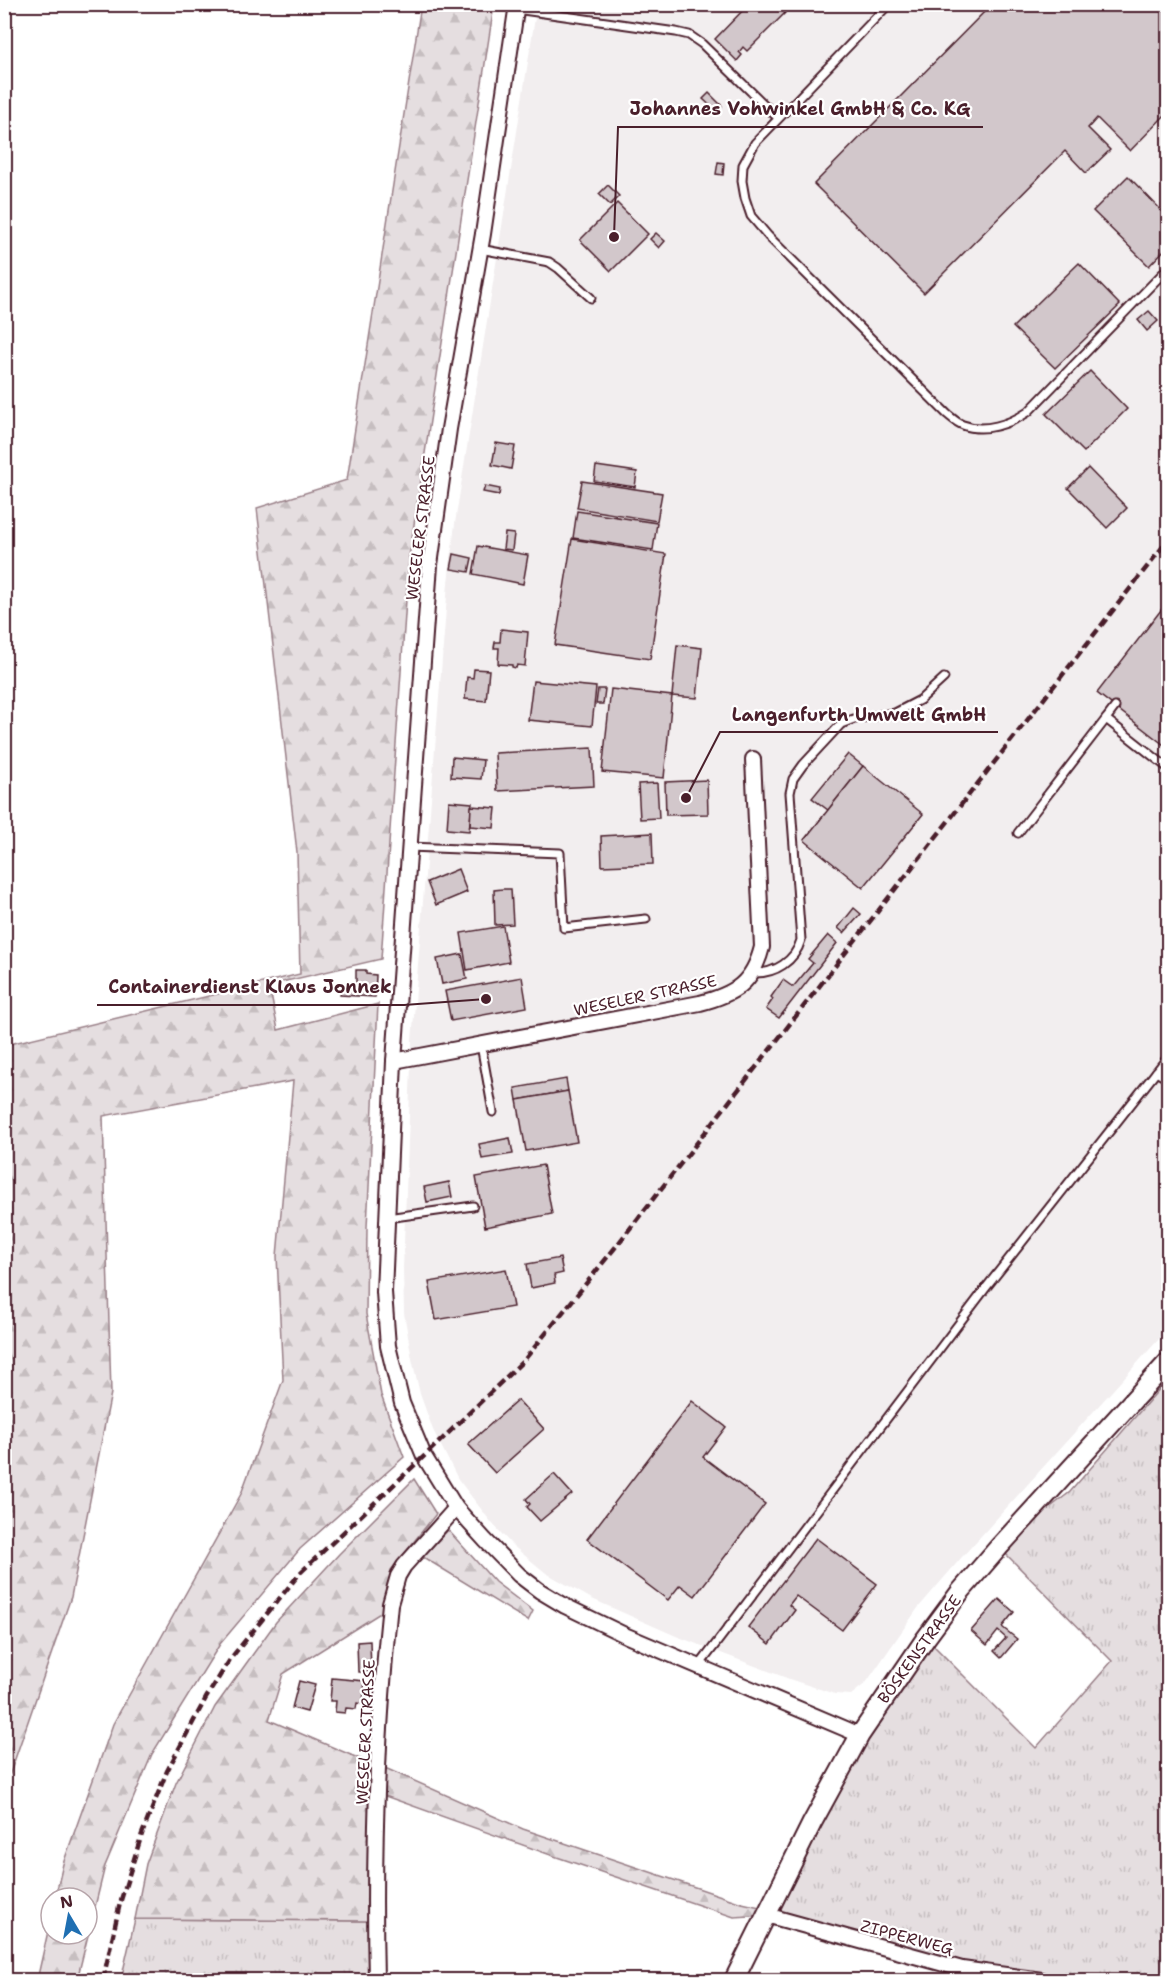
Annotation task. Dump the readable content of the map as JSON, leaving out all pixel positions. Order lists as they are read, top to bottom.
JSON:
{
  "streets": {
    "main road": ["BÖSKENSTRASSE"],
    "street": ["WESELER STRASSE", "ZIPPERWEG"]
  },
  "crossings": [
    ["WESELER STRASSE", "BÖSKENSTRASSE"],
    ["BÖSKENSTRASSE", "ZIPPERWEG"]
  ],
  "places": ["Johannes Vohwinkel GmbH & Co. KG", "Langenfurth Umwelt GmbH", "Containerdienst Klaus Jonnek"],
  "north": "top"
}
